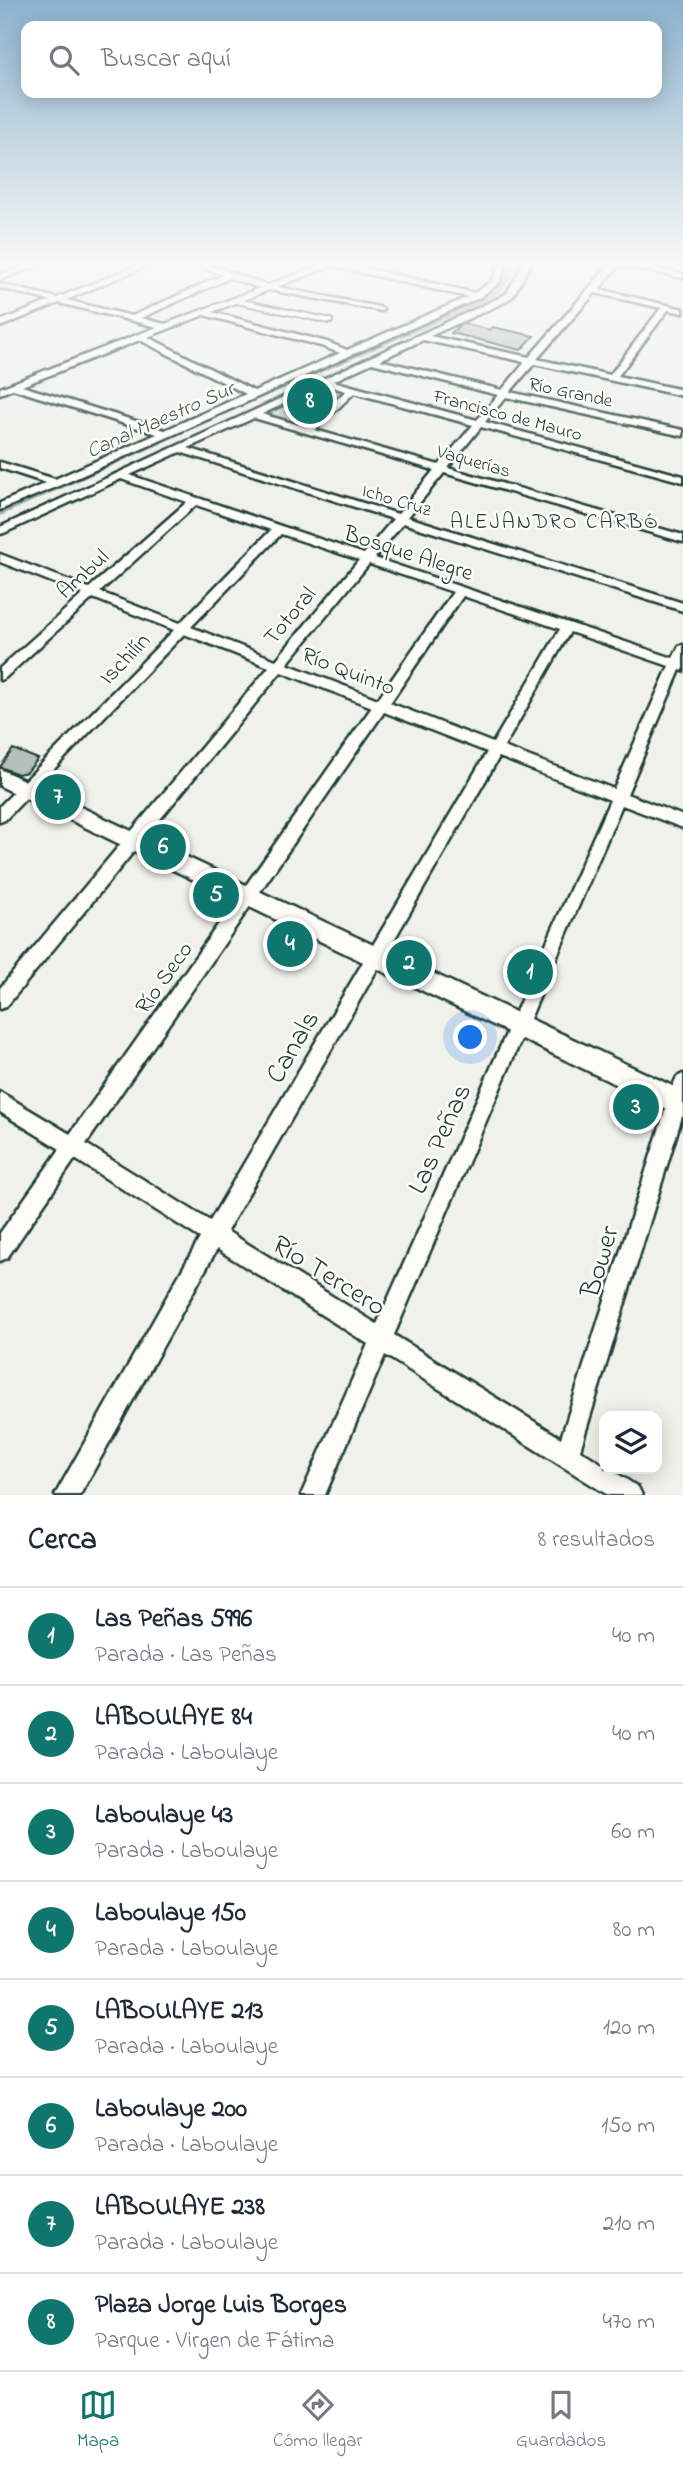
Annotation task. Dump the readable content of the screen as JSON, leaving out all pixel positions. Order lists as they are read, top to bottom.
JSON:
{
  "streets": {
    "street": [
      "Río Grande",
      "Francisco de Mauro",
      "Vaquerías",
      "Icho Cruz",
      "Bosque Alegre",
      "Ambul",
      "Totoral",
      "Ischilín",
      "Río Quinto",
      "Río Seco",
      "Canals",
      "Las Peñas",
      "Bower",
      "Río Tercero"
    ]
  },
  "crossings": [
    ["Río Grande", "Totoral"],
    ["Francisco de Mauro", "Totoral"],
    ["Vaquerías", "Totoral"],
    ["Icho Cruz", "Totoral"],
    ["Bosque Alegre", "Ambul"],
    ["Bosque Alegre", "Totoral"],
    ["Bosque Alegre", "Ischilín"],
    ["Bosque Alegre", "Río Seco"],
    ["Bosque Alegre", "Canals"],
    ["Bosque Alegre", "Las Peñas"],
    ["Ambul", "Río Quinto"],
    ["Totoral", "Río Quinto"],
    ["Ischilín", "Río Quinto"],
    ["Río Quinto", "Río Seco"],
    ["Río Quinto", "Canals"],
    ["Río Quinto", "Las Peñas"],
    ["Río Seco", "Río Tercero"],
    ["Canals", "Río Tercero"],
    ["Las Peñas", "Río Tercero"],
    ["Bower", "Río Tercero"]
  ],
  "districts": ["ALEJANDRO CARBÓ"],
  "water": ["Canal Maestro Sur"],
  "page": {
    "search": "Buscar aquí",
    "pins": [
      "8",
      "7",
      "6",
      "5",
      "4",
      "2",
      "1",
      "3"
    ],
    "heading": ["Cerca", "8 resultados"],
    "list": [
      {
        "mark": "1",
        "name": "Las Peñas 5996",
        "note": "Parada · Las Peñas",
        "value": "40 m"
      },
      {
        "mark": "2",
        "name": "LABOULAYE 84",
        "note": "Parada · Laboulaye",
        "value": "40 m"
      },
      {
        "mark": "3",
        "name": "Laboulaye 43",
        "note": "Parada · Laboulaye",
        "value": "60 m"
      },
      {
        "mark": "4",
        "name": "Laboulaye 150",
        "note": "Parada · Laboulaye",
        "value": "80 m"
      },
      {
        "mark": "5",
        "name": "LABOULAYE 213",
        "note": "Parada · Laboulaye",
        "value": "120 m"
      },
      {
        "mark": "6",
        "name": "Laboulaye 200",
        "note": "Parada · Laboulaye",
        "value": "150 m"
      },
      {
        "mark": "7",
        "name": "LABOULAYE 238",
        "note": "Parada · Laboulaye",
        "value": "210 m"
      },
      {
        "mark": "8",
        "name": "Plaza Jorge Luis Borges",
        "note": "Parque · Virgen de Fátima",
        "value": "470 m"
      }
    ],
    "nav": ["Mapa", "Cómo llegar", "Guardados"]
  }
}
